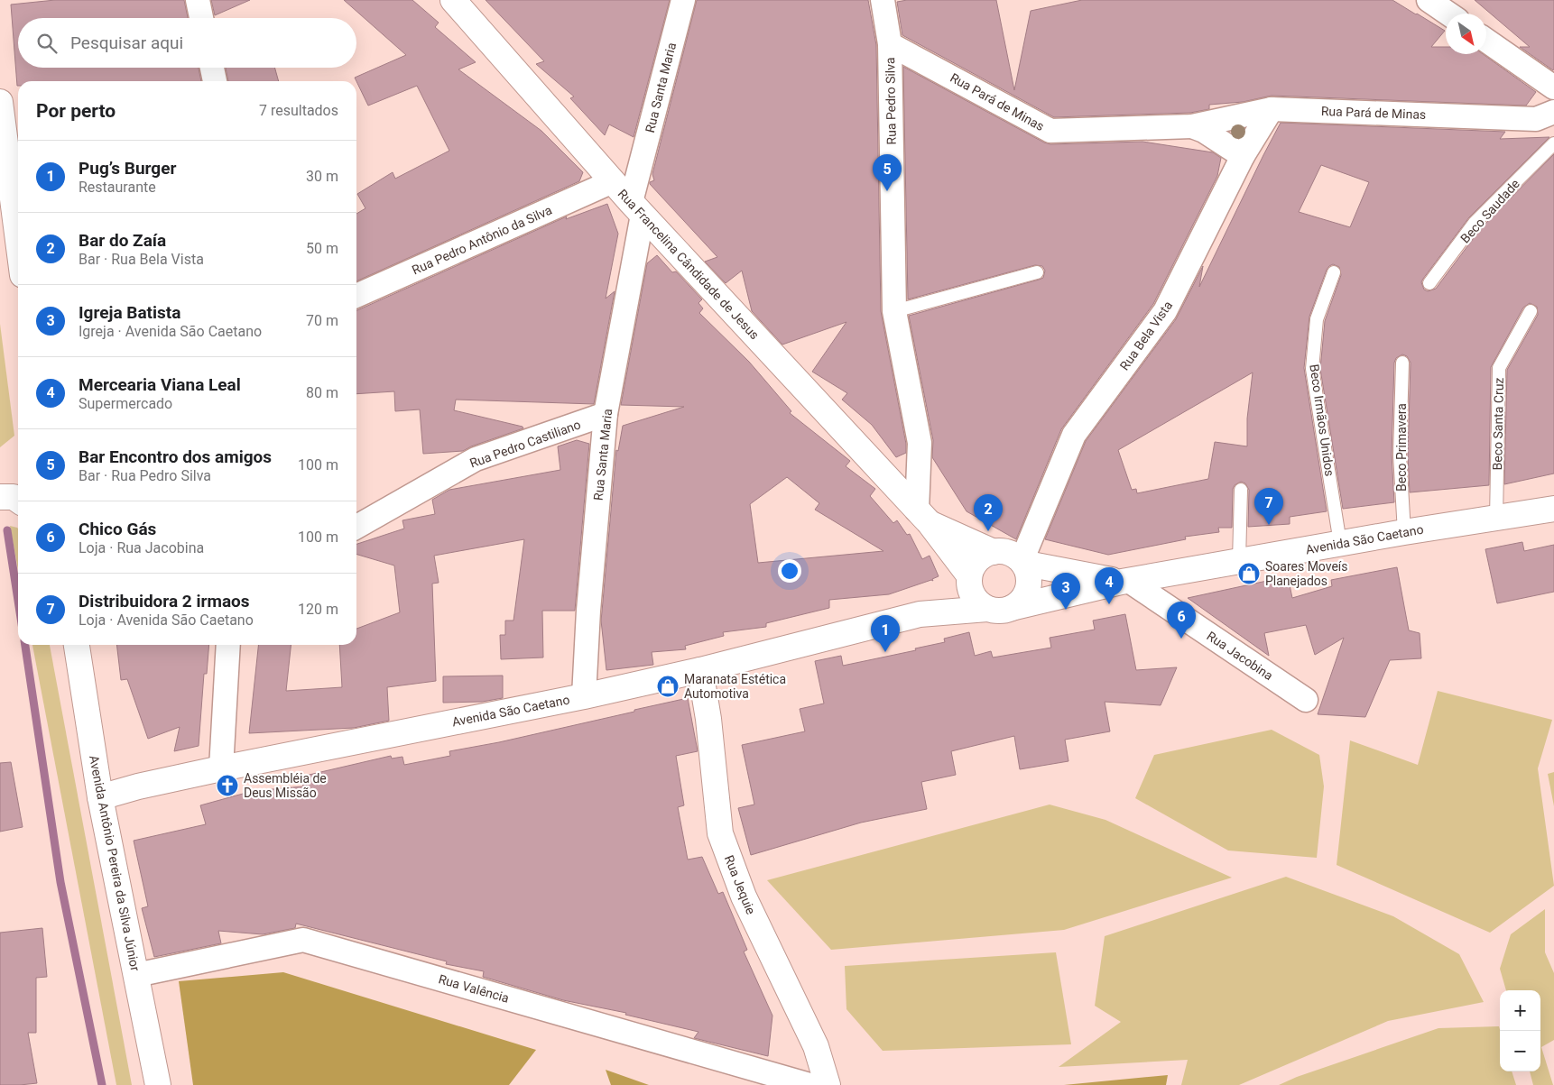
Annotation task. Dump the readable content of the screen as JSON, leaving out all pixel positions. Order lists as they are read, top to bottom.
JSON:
{
  "streets": {
    "street": [
      "Rua Santa Maria",
      "Rua Pedro Silva",
      "Rua Pará de Minas",
      "Rua Pedro Antônio da Silva",
      "Rua Francelina Cândidade de Jesus",
      "Rua Bela Vista",
      "Rua Pedro Castiliano",
      "Avenida São Caetano",
      "Rua Jacobina",
      "Avenida Antônio Pereira da Silva Júnior",
      "Rua Jequie",
      "Rua Valência"
    ],
    "lane": [
      "Beco Saudade",
      "Beco Irmãos Unidos",
      "Beco Santa Cruz",
      "Beco Primavera"
    ]
  },
  "crossings": [
    ["Rua Santa Maria", "Rua Francelina Cândidade de Jesus"],
    ["Rua Santa Maria", "Rua Pedro Castiliano"],
    ["Rua Santa Maria", "Avenida São Caetano"],
    ["Rua Pedro Silva", "Rua Pará de Minas"],
    ["Rua Pedro Silva", "Rua Francelina Cândidade de Jesus"],
    ["Rua Pará de Minas", "Rua Bela Vista"],
    ["Rua Pedro Antônio da Silva", "Rua Francelina Cândidade de Jesus"],
    ["Rua Francelina Cândidade de Jesus", "Rua Bela Vista"],
    ["Rua Francelina Cândidade de Jesus", "Avenida São Caetano"],
    ["Rua Bela Vista", "Avenida São Caetano"],
    ["Beco Irmãos Unidos", "Avenida São Caetano"],
    ["Beco Santa Cruz", "Avenida São Caetano"],
    ["Beco Primavera", "Avenida São Caetano"],
    ["Avenida São Caetano", "Rua Jacobina"],
    ["Avenida São Caetano", "Avenida Antônio Pereira da Silva Júnior"],
    ["Avenida São Caetano", "Rua Jequie"],
    ["Avenida Antônio Pereira da Silva Júnior", "Rua Valência"]
  ],
  "places": {
    "shop": ["Soares Moveís Planejados", "Maranata Estética Automotiva"],
    "church": ["Assembléia de Deus Missão"]
  },
  "north": "bottom right",
  "page": {
    "search": "Pesquisar aqui",
    "heading": ["Por perto", "7 resultados"],
    "list": [
      {
        "mark": "1",
        "name": "Pug’s Burger",
        "note": "Restaurante",
        "value": "30 m"
      },
      {
        "mark": "2",
        "name": "Bar do Zaía",
        "note": "Bar · Rua Bela Vista",
        "value": "50 m"
      },
      {
        "mark": "3",
        "name": "Igreja Batista",
        "note": "Igreja · Avenida São Caetano",
        "value": "70 m"
      },
      {
        "mark": "4",
        "name": "Mercearia Viana Leal",
        "note": "Supermercado",
        "value": "80 m"
      },
      {
        "mark": "5",
        "name": "Bar Encontro dos amigos",
        "note": "Bar · Rua Pedro Silva",
        "value": "100 m"
      },
      {
        "mark": "6",
        "name": "Chico Gás",
        "note": "Loja · Rua Jacobina",
        "value": "100 m"
      },
      {
        "mark": "7",
        "name": "Distribuidora 2 irmaos",
        "note": "Loja · Avenida São Caetano",
        "value": "120 m"
      }
    ],
    "pins": [
      "5",
      "7",
      "2",
      "4",
      "3",
      "6",
      "1"
    ],
    "map_buttons": ["+", "−"]
  }
}
